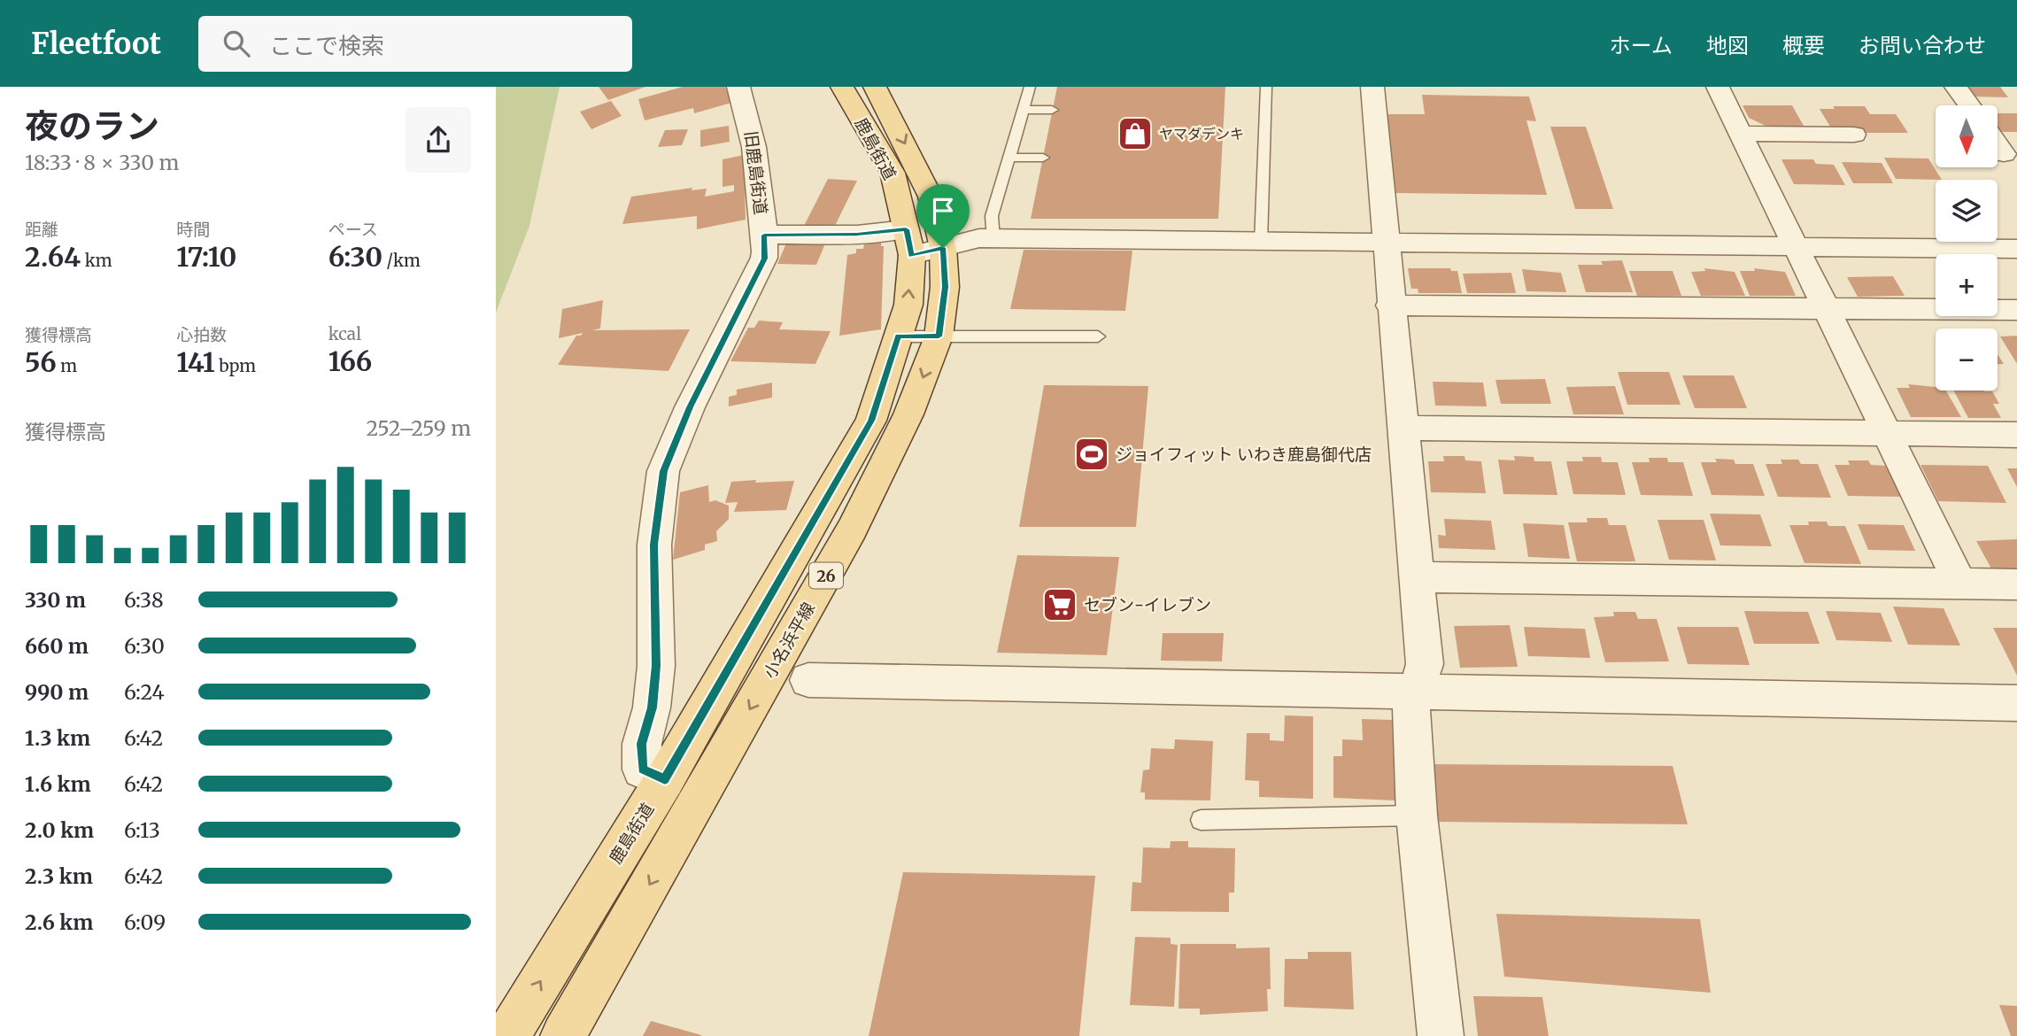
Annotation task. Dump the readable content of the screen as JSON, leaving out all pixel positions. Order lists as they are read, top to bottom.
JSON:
{
  "streets": {
    "main road": ["鹿島街道", "26", "小名浜平線"],
    "street": ["旧鹿島街道"]
  },
  "crossings": [
    ["鹿島街道", "旧鹿島街道"],
    ["鹿島街道", "小名浜平線"]
  ],
  "one_way": ["鹿島街道", "小名浜平線"],
  "places": {
    "shop": ["ヤマダデンキ"],
    "sports": ["ジョイフィット いわき鹿島御代店"],
    "supermarket": ["セブン-イレブン"]
  },
  "north": "bottom",
  "page": {
    "header": "Fleetfoot",
    "search": "ここで検索",
    "nav": [
      "ホーム",
      "地図",
      "概要",
      "お問い合わせ"
    ],
    "heading": ["夜のラン", "18:33 · 8 × 330 m"],
    "map_buttons": ["+", "−"],
    "stats": [
      ["距離", "2.64 km"],
      ["時間", "17:10"],
      ["ペース", "6:30 /km"],
      ["獲得標高", "56 m"],
      ["心拍数", "141 bpm"],
      ["kcal", "166"]
    ],
    "chart": ["獲得標高", "252–259 m"],
    "list": [
      {
        "name": "330 m",
        "note": "6:38"
      },
      {
        "name": "660 m",
        "note": "6:30"
      },
      {
        "name": "990 m",
        "note": "6:24"
      },
      {
        "name": "1.3 km",
        "note": "6:42"
      },
      {
        "name": "1.6 km",
        "note": "6:42"
      },
      {
        "name": "2.0 km",
        "note": "6:13"
      },
      {
        "name": "2.3 km",
        "note": "6:42"
      },
      {
        "name": "2.6 km",
        "note": "6:09"
      }
    ]
  }
}
